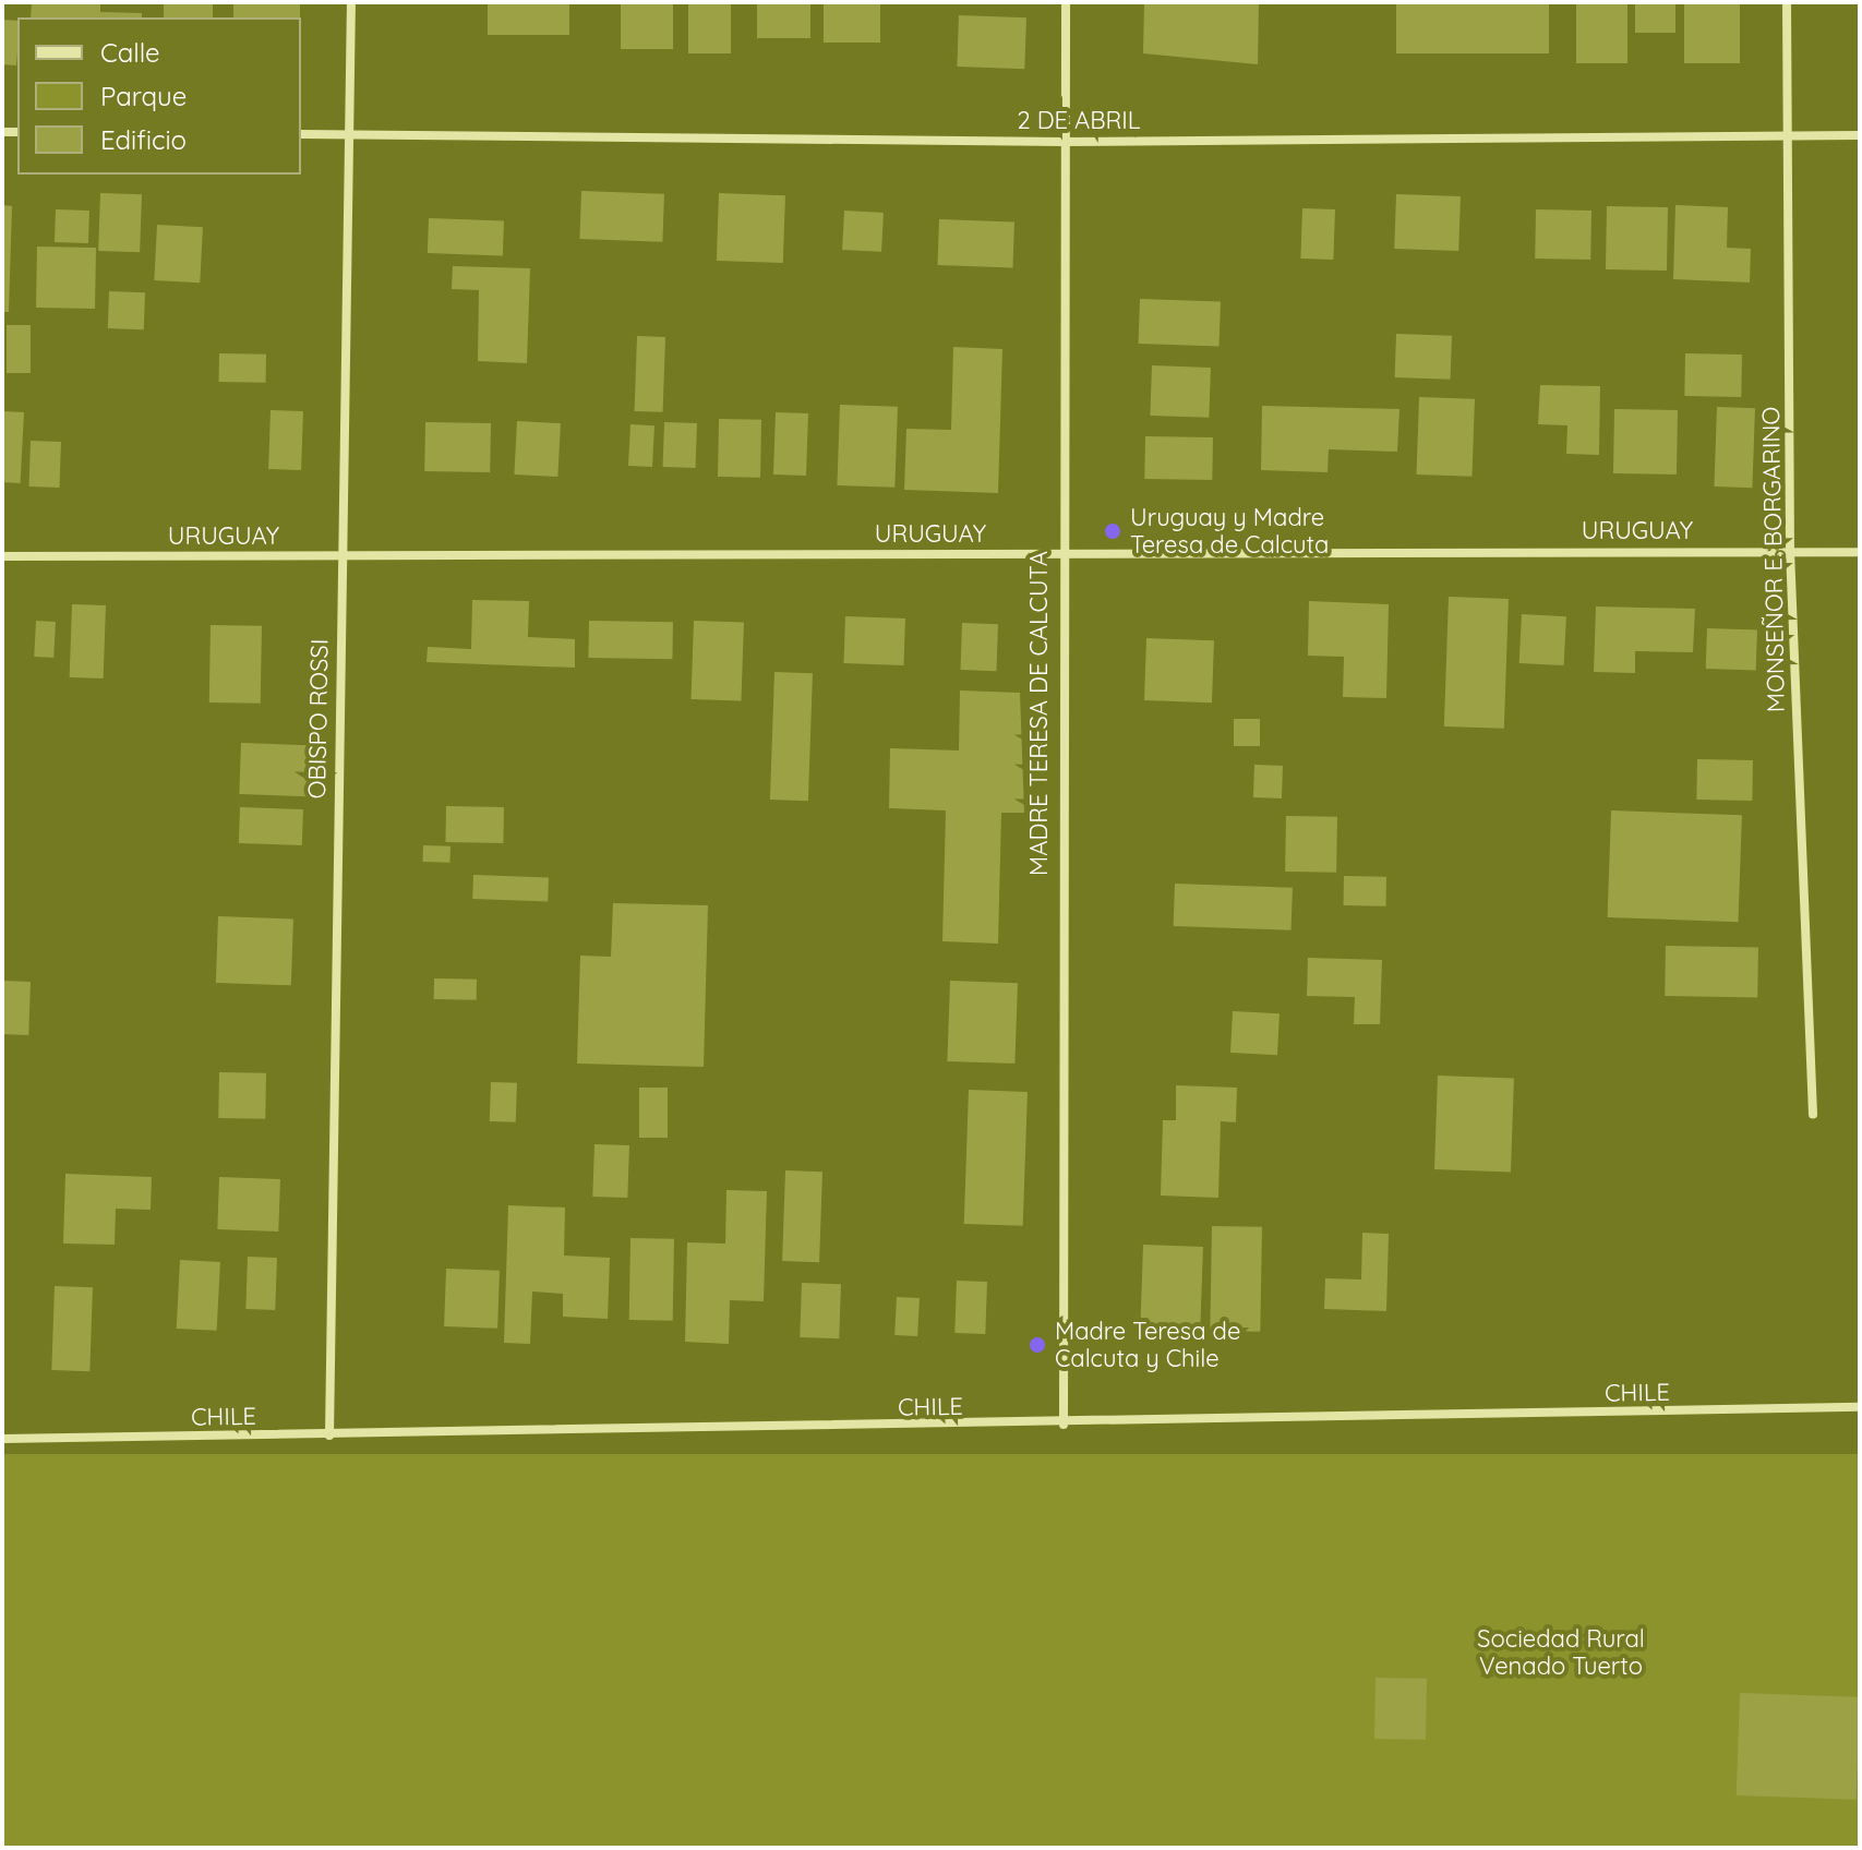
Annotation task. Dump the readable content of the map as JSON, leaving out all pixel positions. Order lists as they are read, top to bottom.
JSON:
{
  "streets": {
    "street": [
      "2 DE ABRIL",
      "URUGUAY",
      "MONSEÑOR E. BORGARINO",
      "MADRE TERESA DE CALCUTA",
      "OBISPO ROSSI",
      "CHILE"
    ]
  },
  "crossings": [
    ["2 DE ABRIL", "MONSEÑOR E. BORGARINO"],
    ["2 DE ABRIL", "MADRE TERESA DE CALCUTA"],
    ["2 DE ABRIL", "OBISPO ROSSI"],
    ["URUGUAY", "MONSEÑOR E. BORGARINO"],
    ["URUGUAY", "MADRE TERESA DE CALCUTA"],
    ["URUGUAY", "OBISPO ROSSI"],
    ["MADRE TERESA DE CALCUTA", "CHILE"],
    ["OBISPO ROSSI", "CHILE"]
  ],
  "parks": ["Sociedad Rural Venado Tuerto"],
  "places": ["Uruguay y Madre Teresa de Calcuta", "Madre Teresa de Calcuta y Chile"],
  "legend": ["Calle", "Parque", "Edificio"]
}
